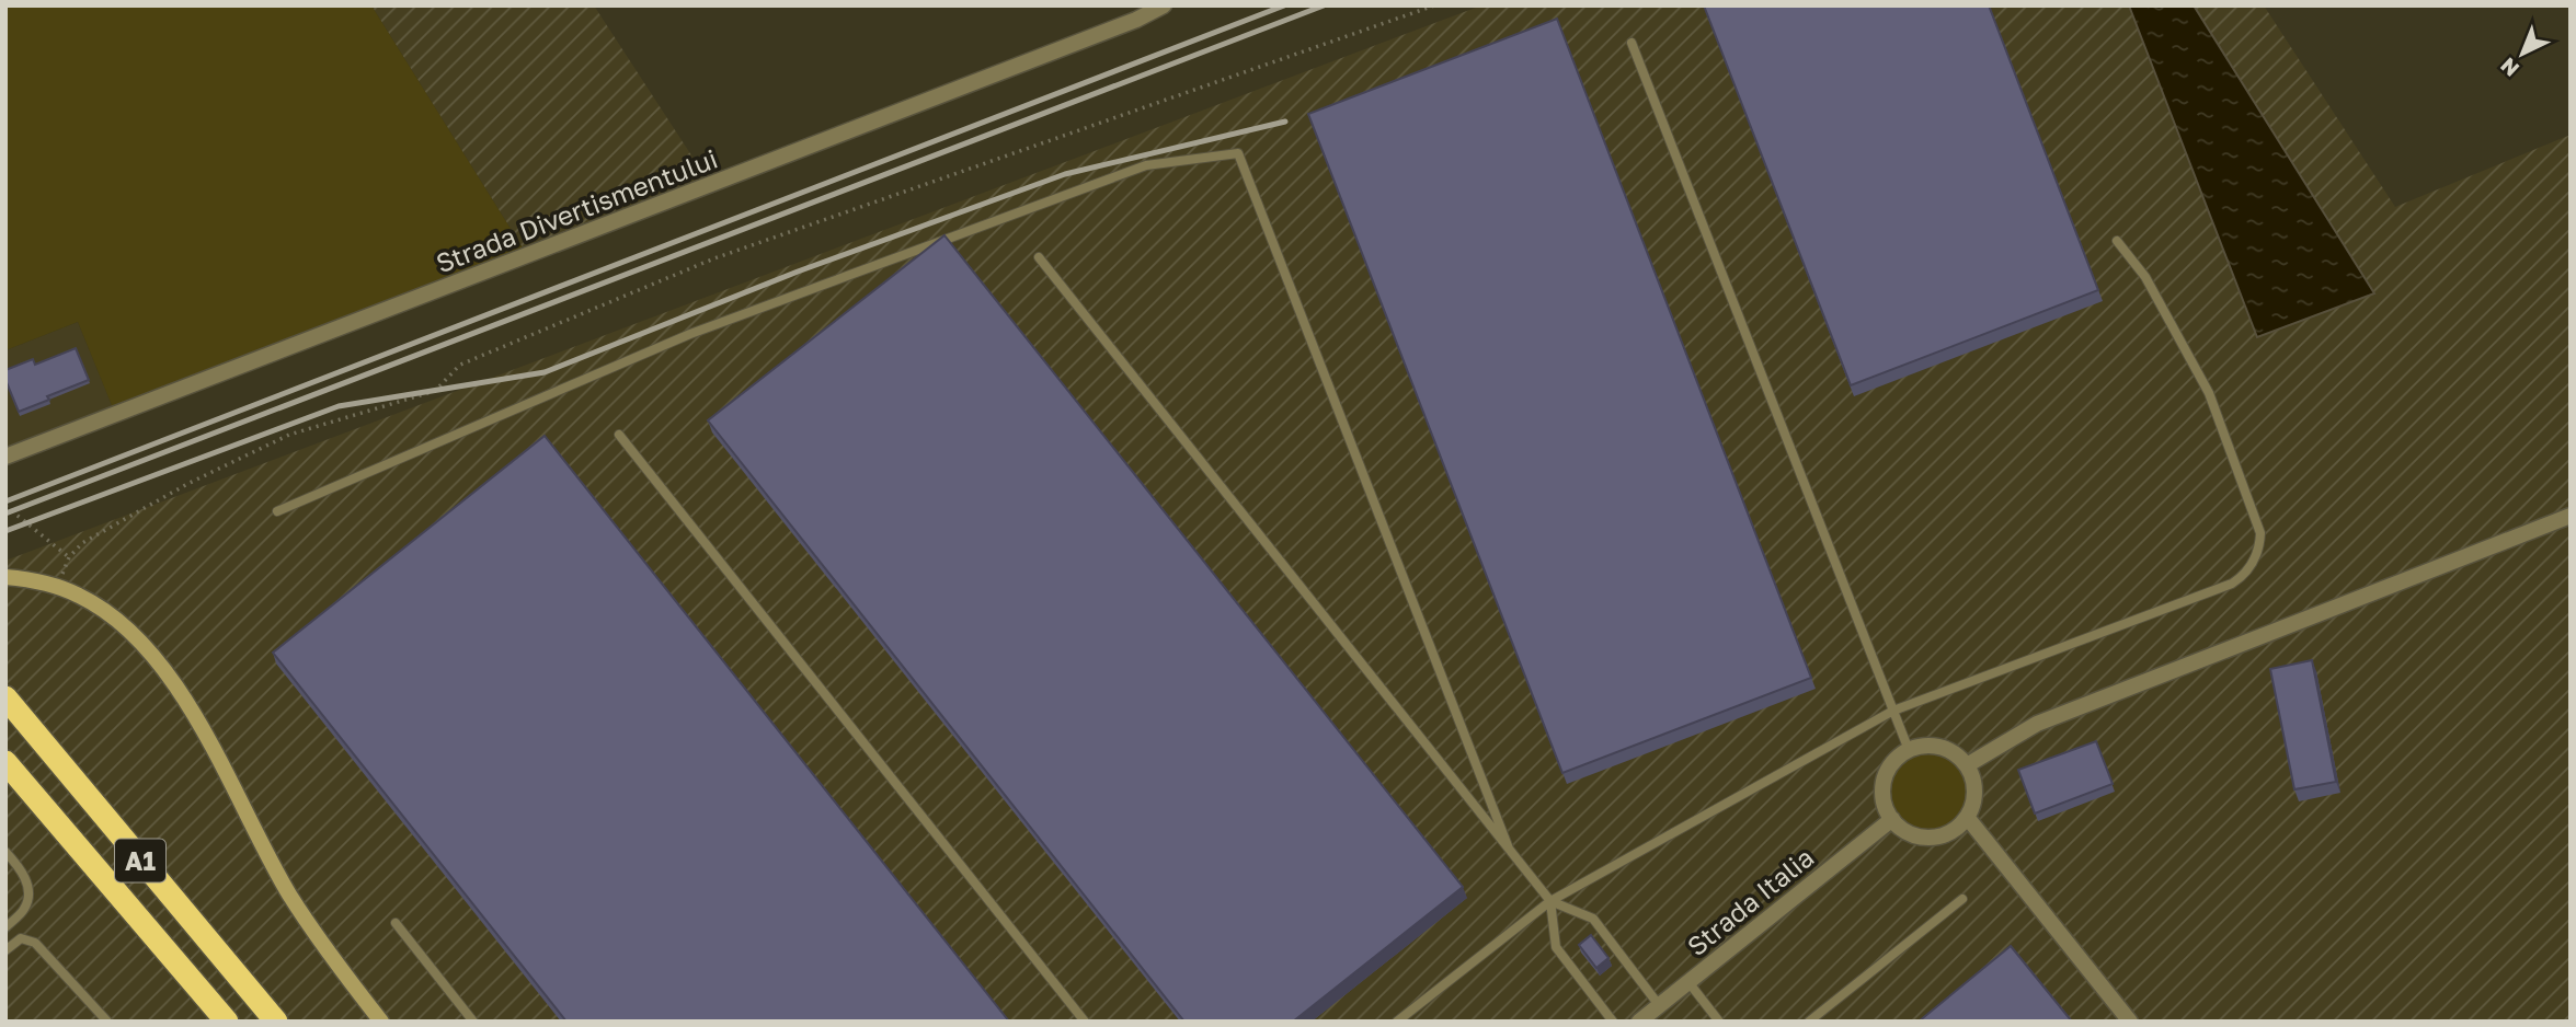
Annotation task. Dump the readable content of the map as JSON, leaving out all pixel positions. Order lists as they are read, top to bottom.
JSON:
{
  "streets": {
    "highway": ["A1"],
    "street": ["Strada Divertismentului", "Strada Italia"]
  },
  "north": "bottom left"
}
